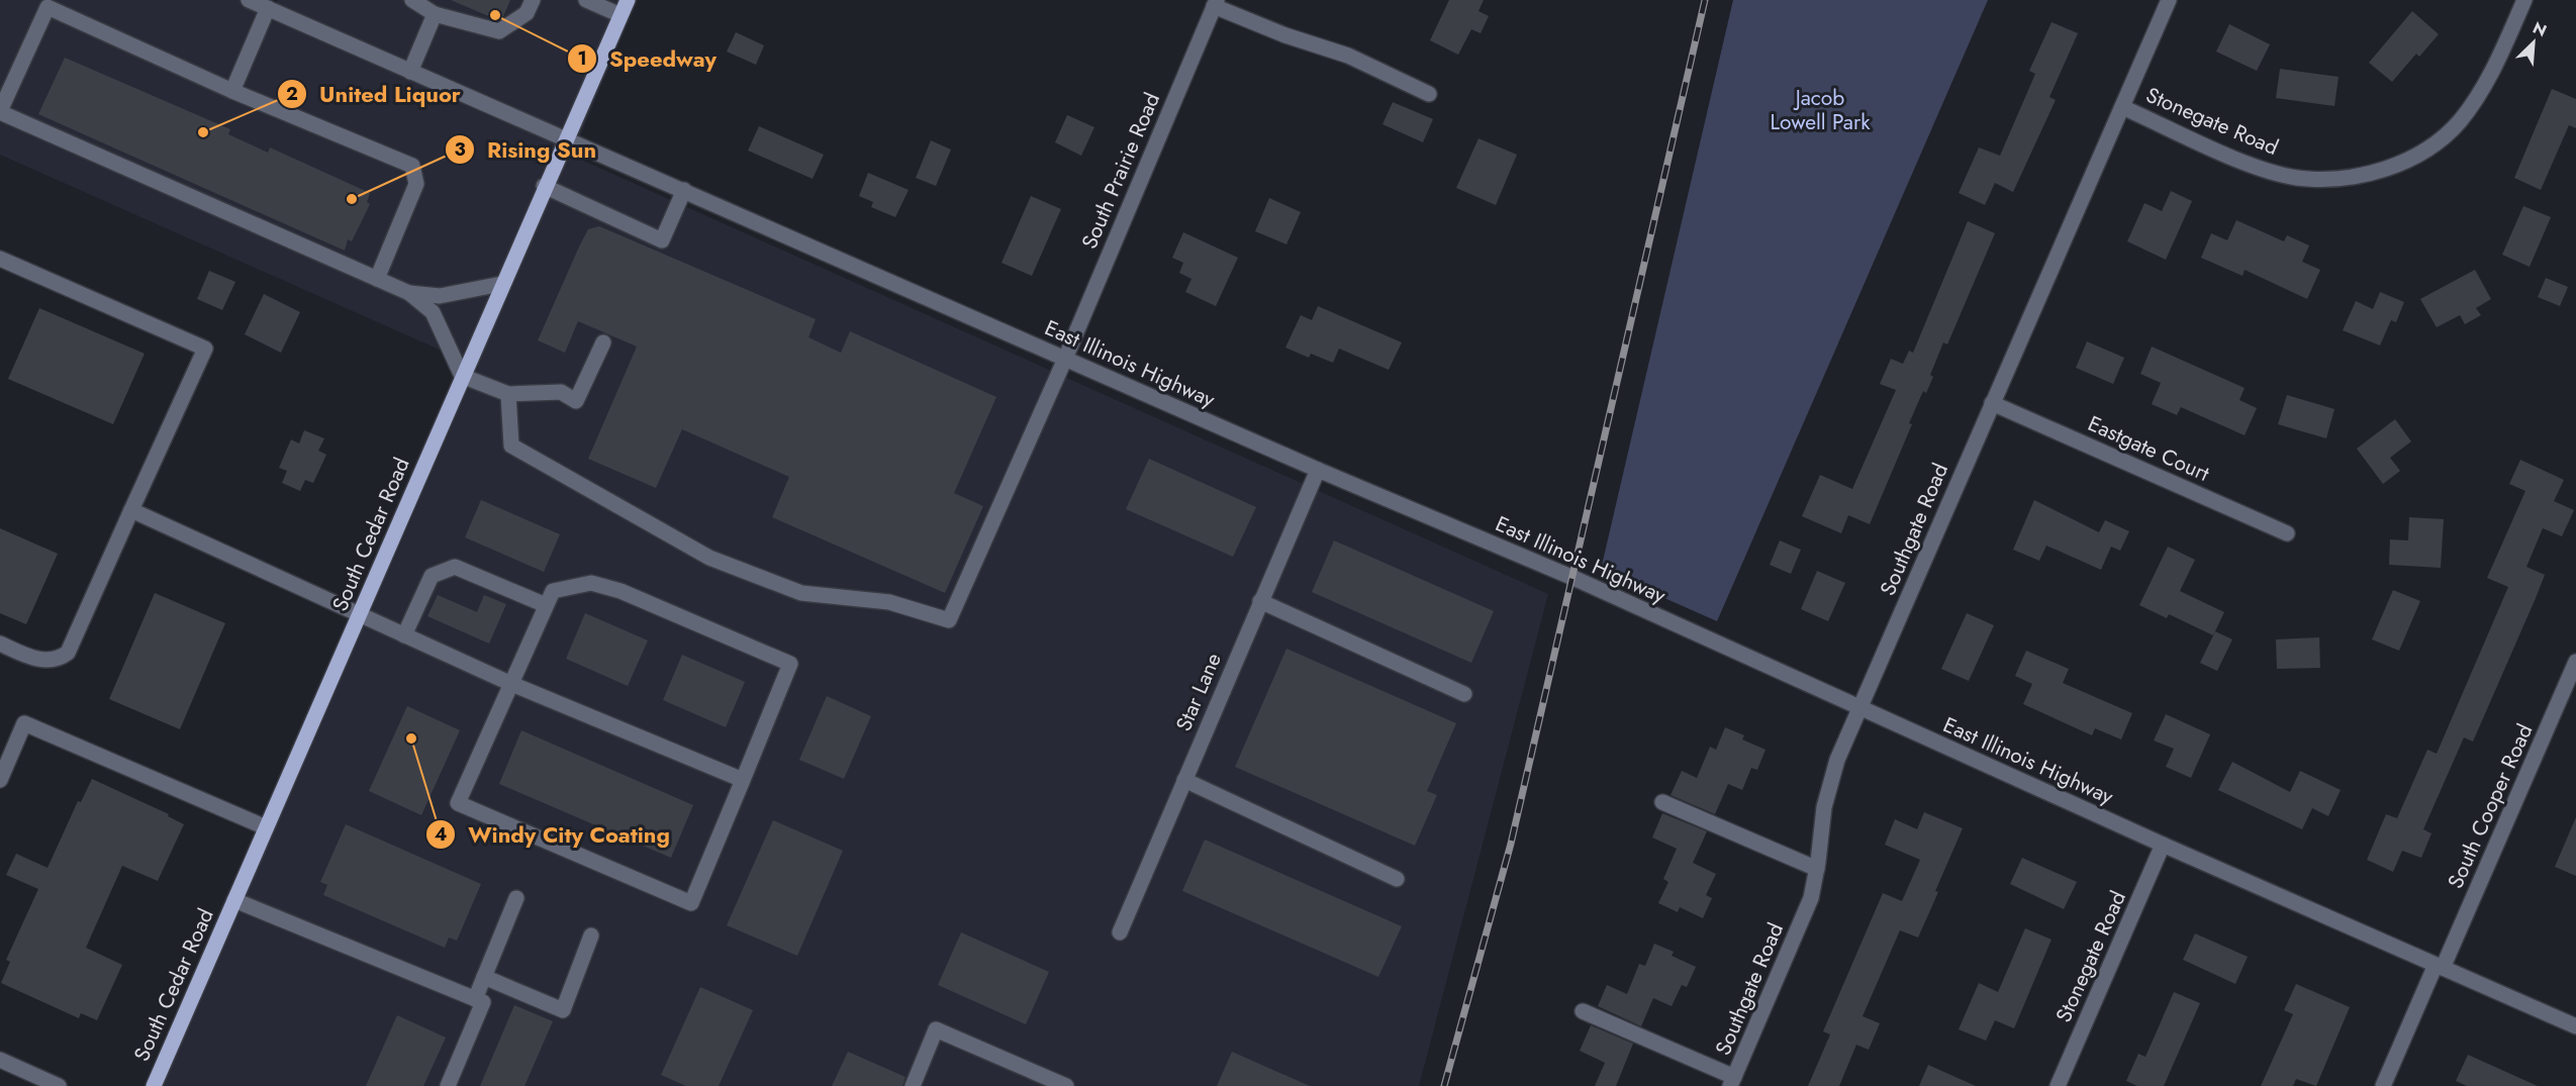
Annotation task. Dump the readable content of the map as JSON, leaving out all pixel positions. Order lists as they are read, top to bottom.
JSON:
{
  "streets": {
    "main road": ["South Cedar Road"],
    "street": [
      "Stonegate Road",
      "South Prairie Road",
      "East Illinois Highway",
      "Eastgate Court",
      "Southgate Road",
      "Star Lane",
      "South Cooper Road"
    ]
  },
  "crossings": [
    ["Stonegate Road", "East Illinois Highway"],
    ["Stonegate Road", "Southgate Road"],
    ["South Prairie Road", "East Illinois Highway"],
    ["East Illinois Highway", "Southgate Road"],
    ["East Illinois Highway", "South Cedar Road"],
    ["East Illinois Highway", "Star Lane"],
    ["East Illinois Highway", "South Cooper Road"],
    ["Eastgate Court", "Southgate Road"]
  ],
  "parks": ["Jacob Lowell Park"],
  "places": [
    "Speedway",
    "United Liquor",
    "Rising Sun",
    "Windy City Coating"
  ],
  "north": "top right"
}
